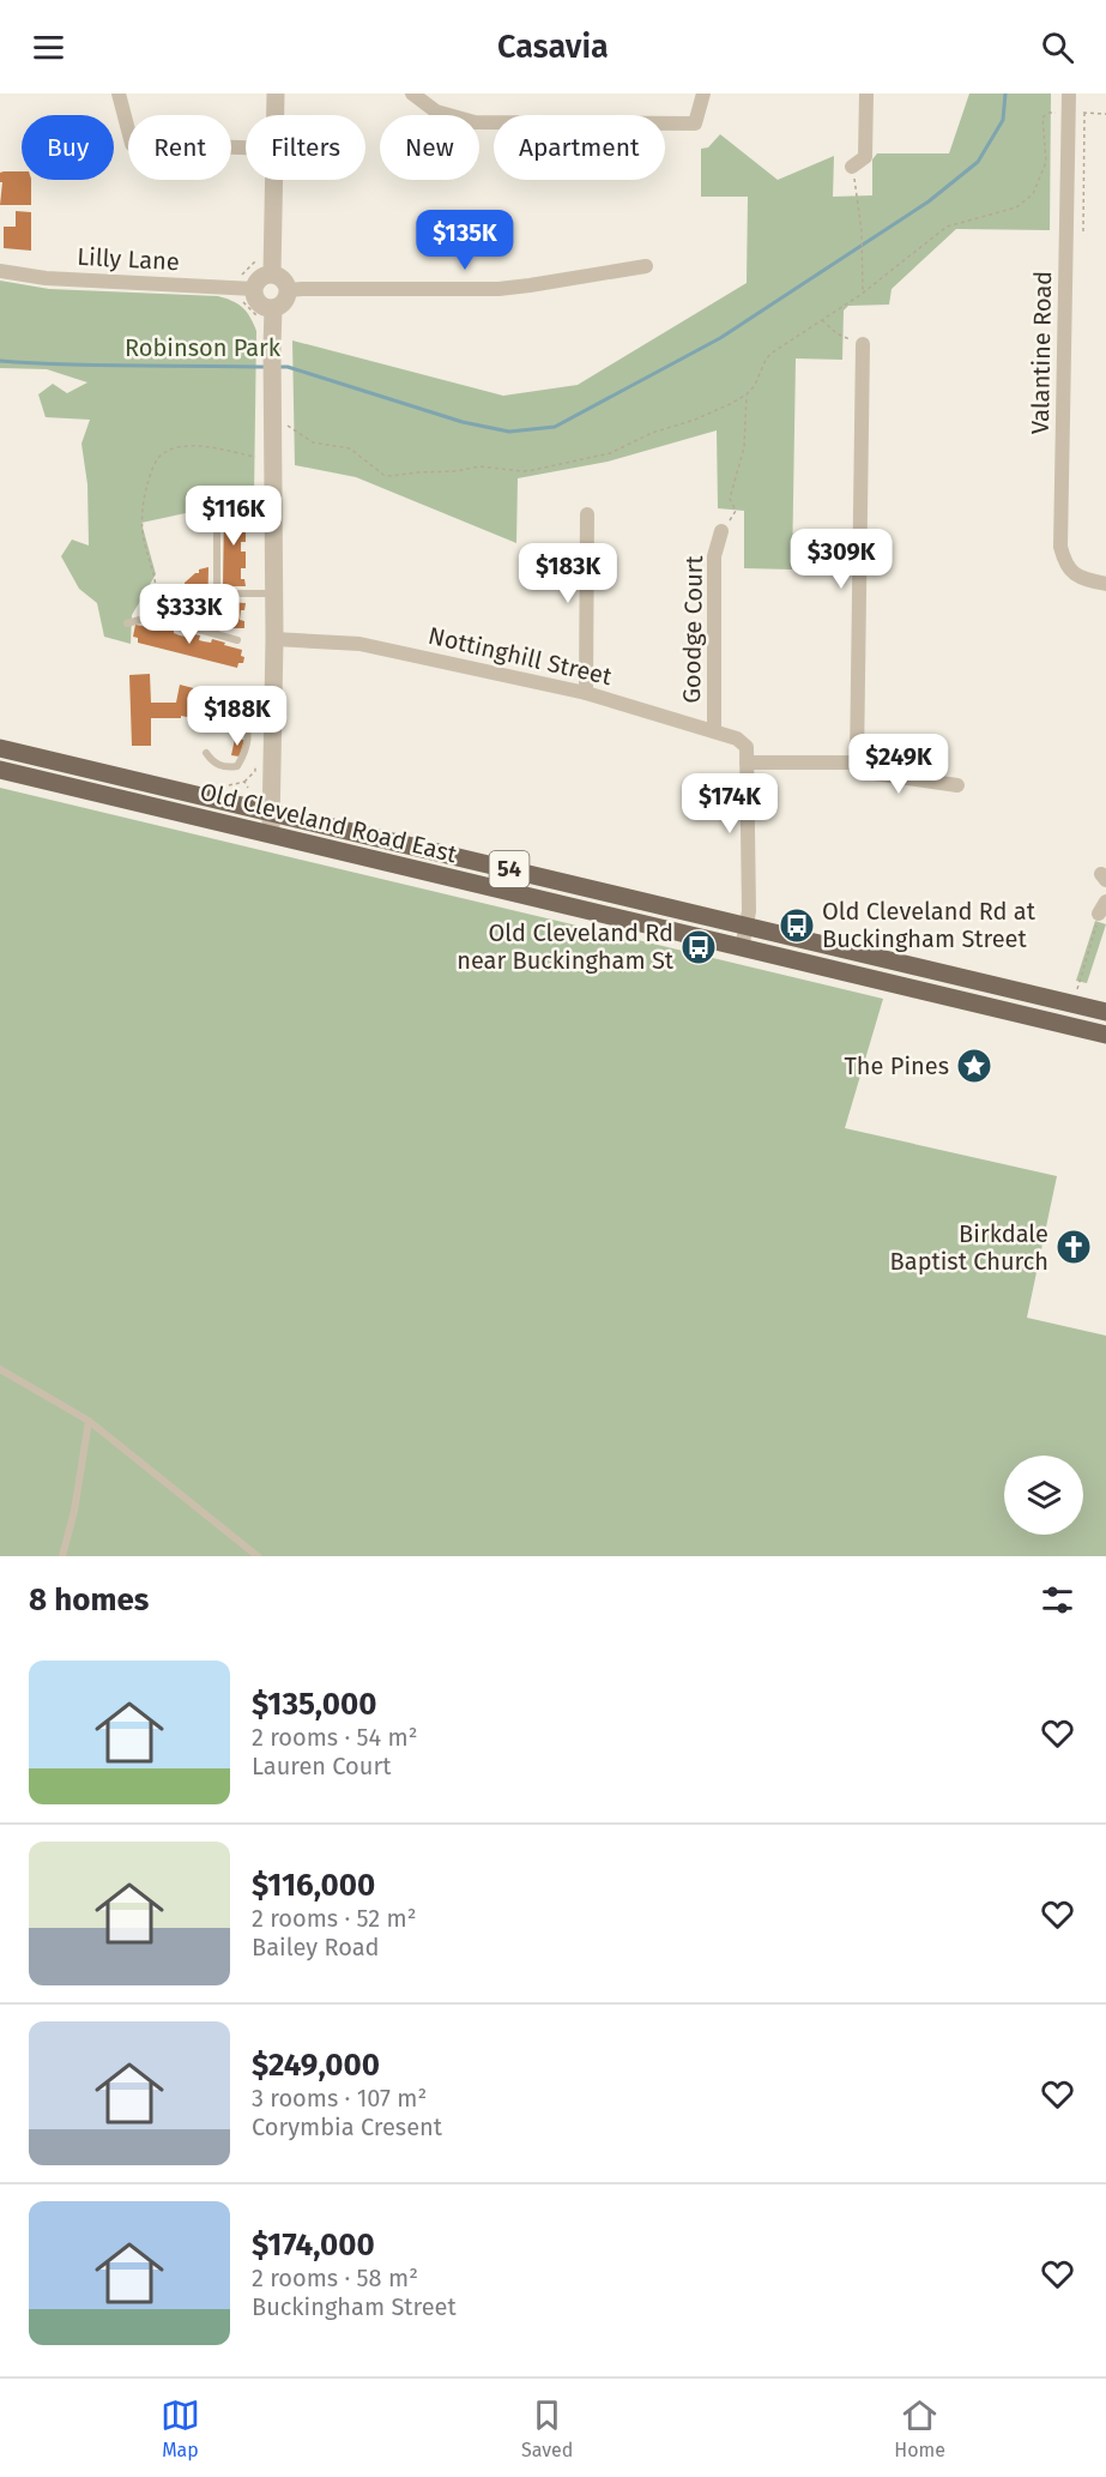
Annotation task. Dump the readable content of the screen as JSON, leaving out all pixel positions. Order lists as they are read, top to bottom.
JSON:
{
  "streets": {
    "main road": ["Old Cleveland Road East", "54"],
    "street": [
      "Lilly Lane",
      "Valantine Road",
      "Goodge Court",
      "Nottinghill Street"
    ]
  },
  "crossings": [
    ["Goodge Court", "Nottinghill Street"]
  ],
  "parks": ["Robinson Park"],
  "places": {
    "bus stop": ["Old Cleveland Rd at Buckingham Street", "Old Cleveland Rd near Buckingham St"],
    "place": ["The Pines"],
    "church": ["Birkdale Baptist Church"]
  },
  "page": {
    "header": "Casavia",
    "chip": [
      "Buy",
      "Rent",
      "Filters",
      "New",
      "Apartment"
    ],
    "price": [
      "$135K",
      "$116K",
      "$309K",
      "$183K",
      "$333K",
      "$188K",
      "$249K",
      "$174K"
    ],
    "heading": "8 homes",
    "list": [
      {
        "name": "$135,000",
        "note": "2 rooms · 54 m² · Lauren Court"
      },
      {
        "name": "$116,000",
        "note": "2 rooms · 52 m² · Bailey Road"
      },
      {
        "name": "$249,000",
        "note": "3 rooms · 107 m² · Corymbia Cresent"
      },
      {
        "name": "$174,000",
        "note": "2 rooms · 58 m² · Buckingham Street"
      }
    ],
    "tabs": ["Map", "Saved", "Home"]
  }
}
